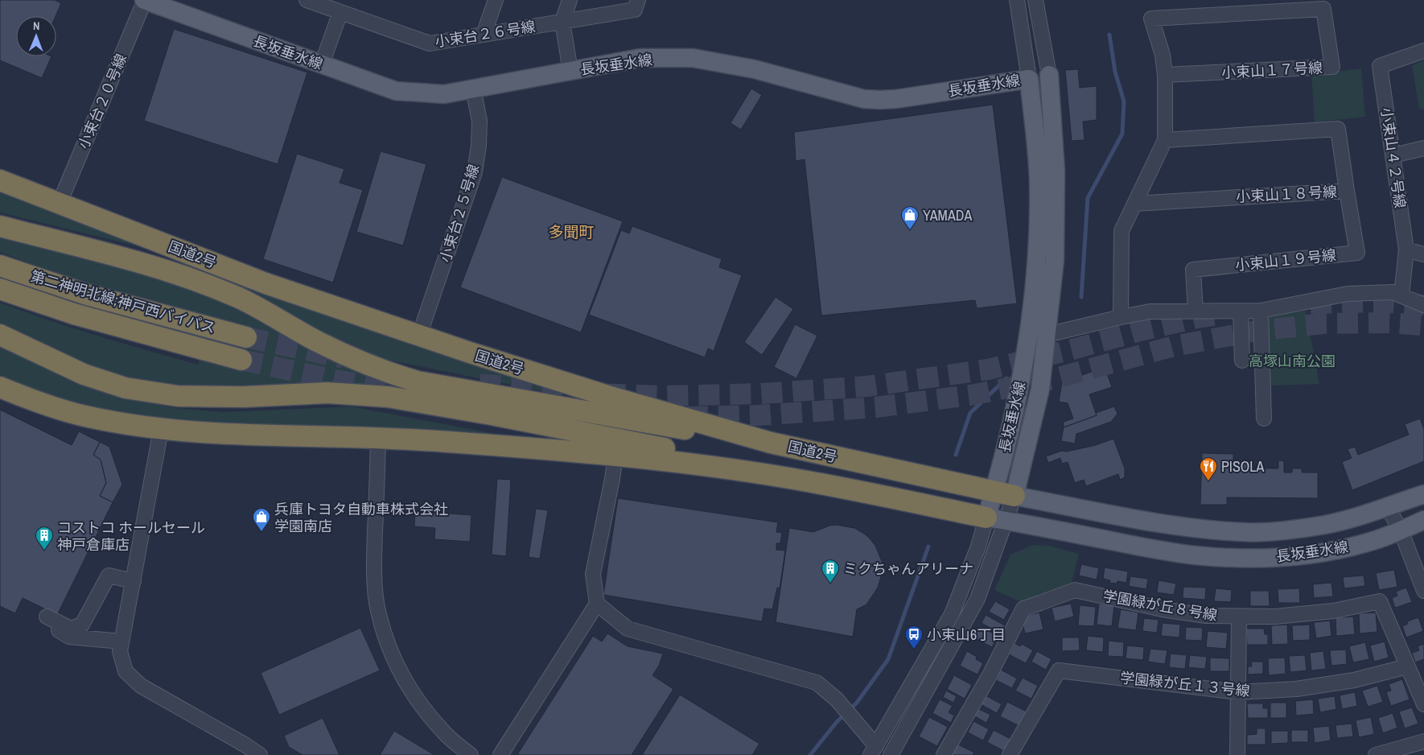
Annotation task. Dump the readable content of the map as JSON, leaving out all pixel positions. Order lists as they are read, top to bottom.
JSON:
{
  "streets": {
    "highway": ["国道2号", "第二神明北線;神戸西バイパス"],
    "main road": ["長坂垂水線"],
    "street": [
      "小束台２６号線",
      "小束山１７号線",
      "小束台２０号線",
      "小束山４２号線",
      "小束山１８号線",
      "小束台２５号線",
      "小束山１９号線",
      "学園緑が丘８号線",
      "学園緑が丘１３号線"
    ]
  },
  "crossings": [
    ["長坂垂水線", "小束台２０号線"],
    ["長坂垂水線", "小束台２５号線"],
    ["長坂垂水線", "国道2号"],
    ["小束山１７号線", "小束山１８号線"],
    ["小束台２０号線", "国道2号"],
    ["小束山１８号線", "小束山１９号線"],
    ["小束台２５号線", "国道2号"],
    ["学園緑が丘８号線", "学園緑が丘１３号線"]
  ],
  "districts": ["多聞町"],
  "parks": ["高塚山南公園"],
  "places": {
    "shop": ["YAMADA", "兵庫トヨタ自動車株式会社 学園南店"],
    "restaurant": ["PISOLA"],
    "building": ["コストコ ホールセール 神戸倉庫店", "ミクちゃんアリーナ"],
    "bus stop": ["小束山6丁目"]
  },
  "north": "top"
}
